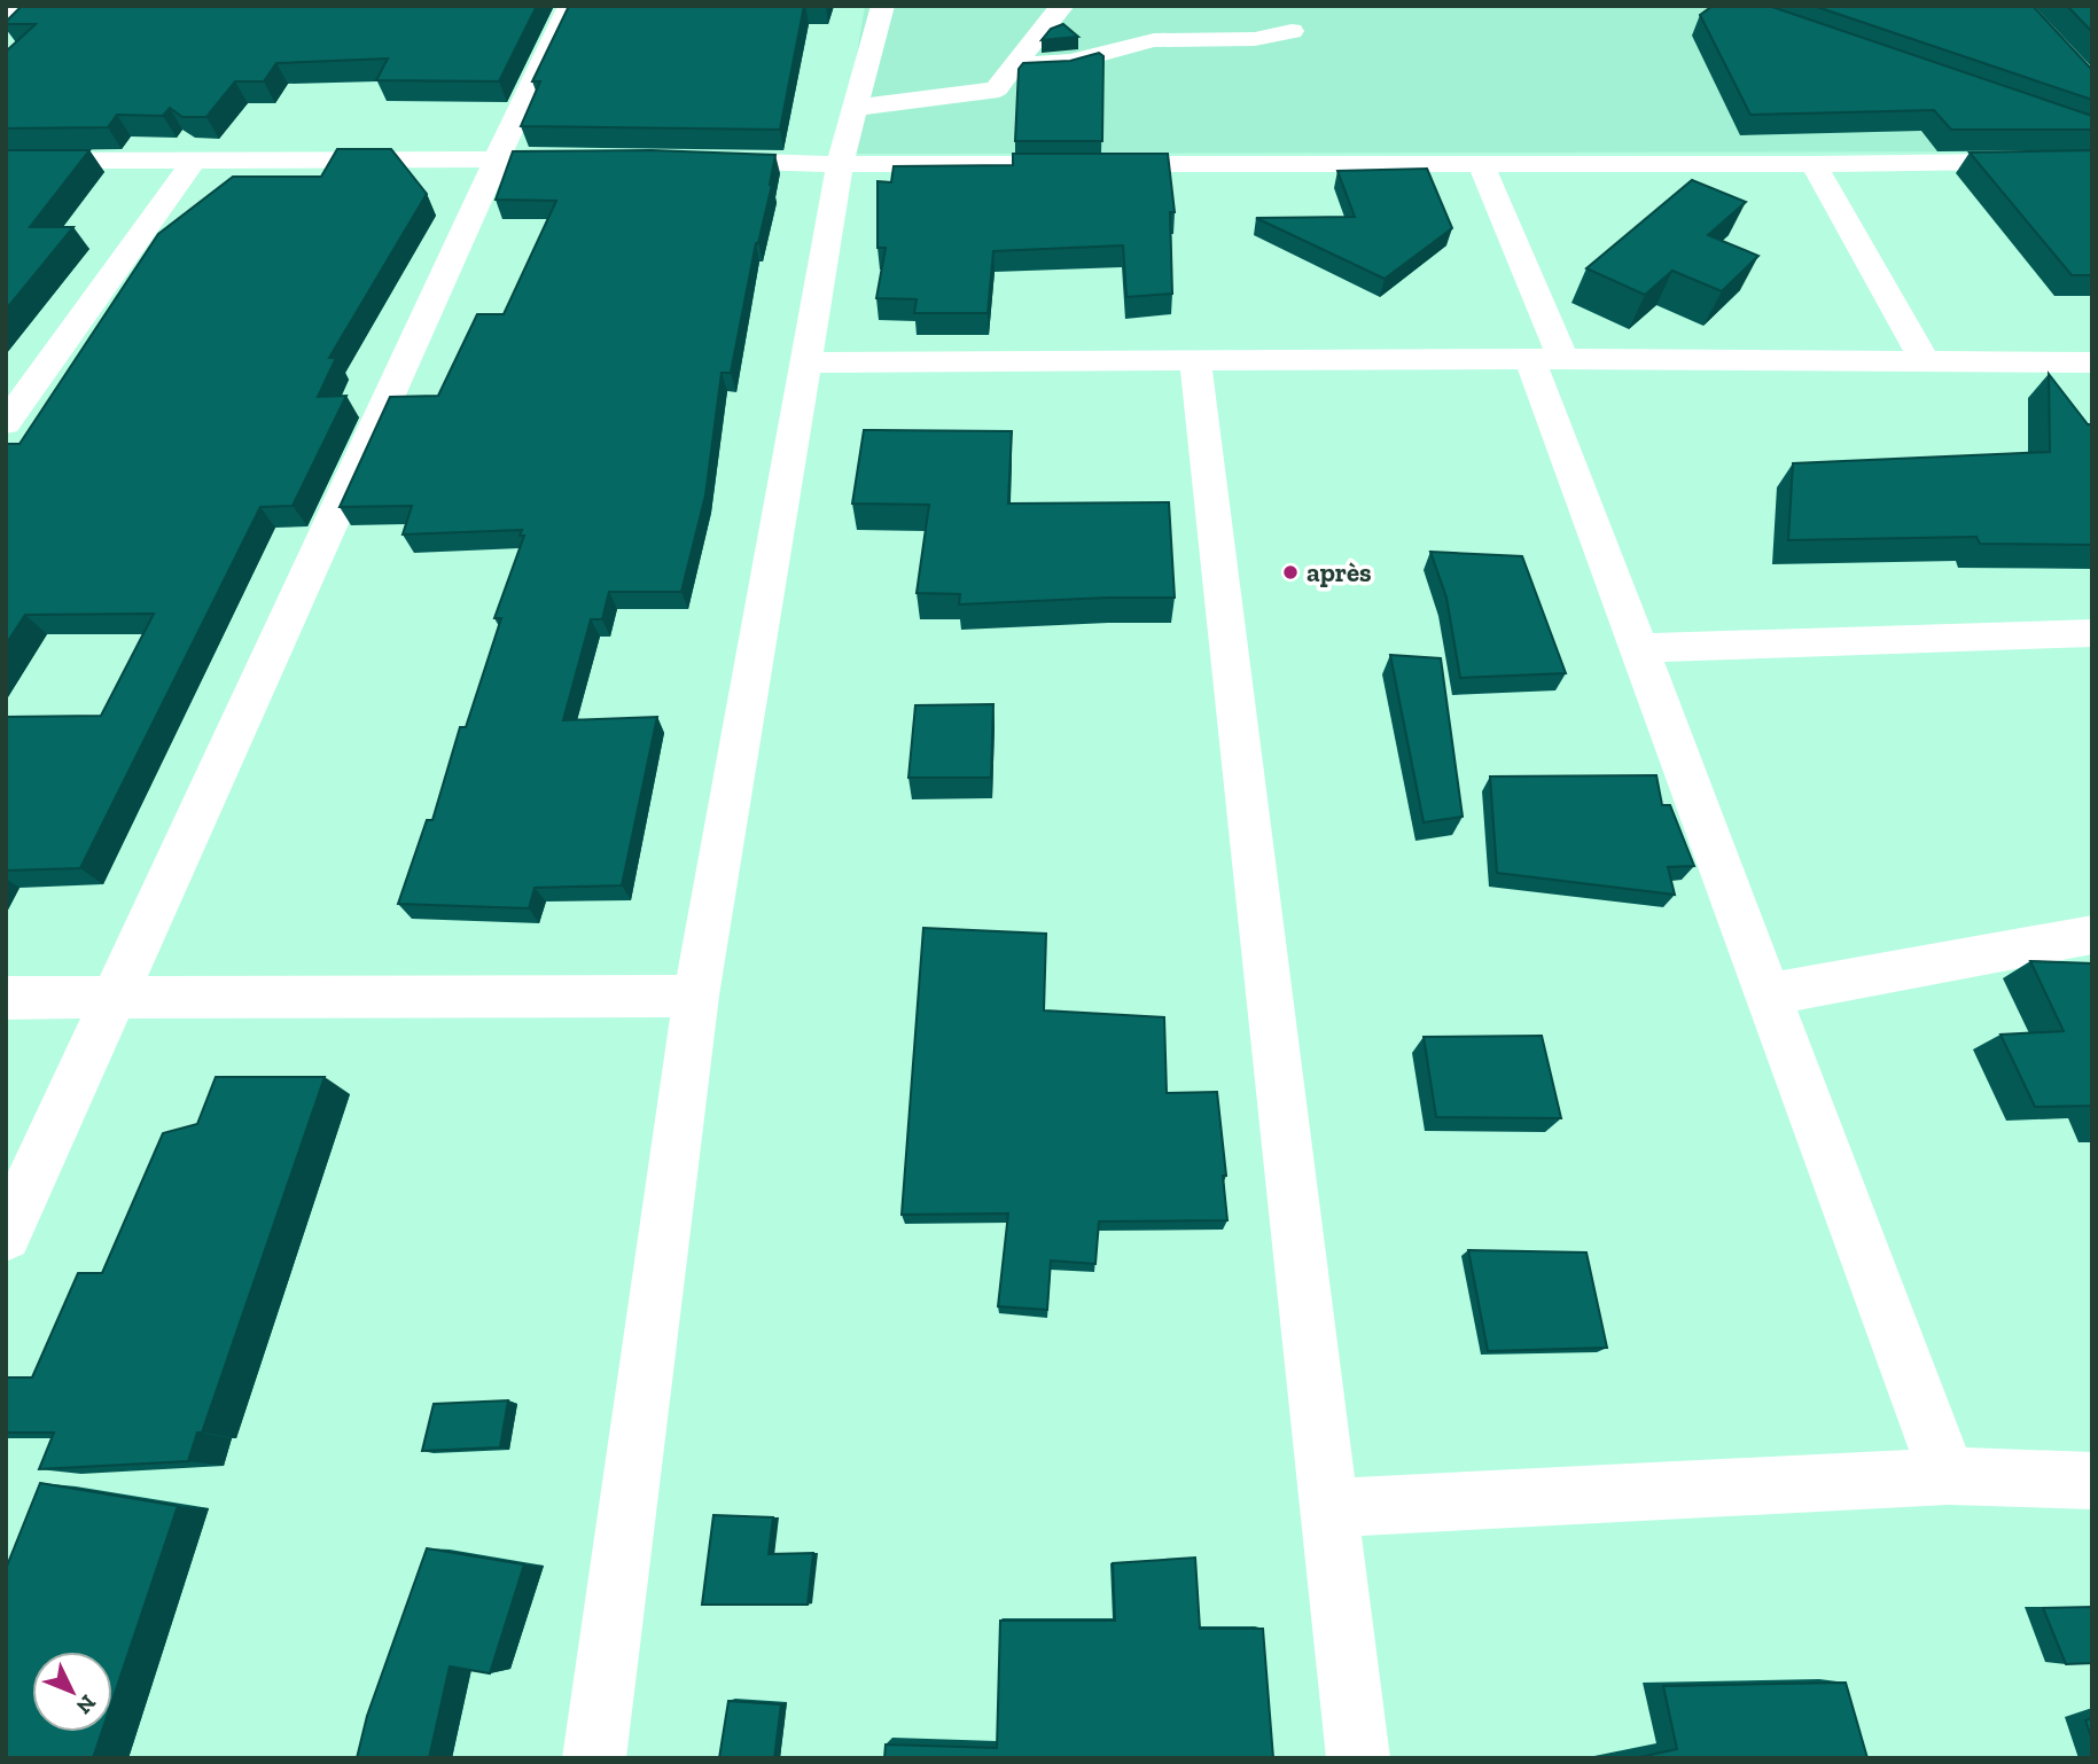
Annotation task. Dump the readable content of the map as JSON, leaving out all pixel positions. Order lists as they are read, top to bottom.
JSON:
{
  "places": ["après"],
  "north": "bottom right"
}
